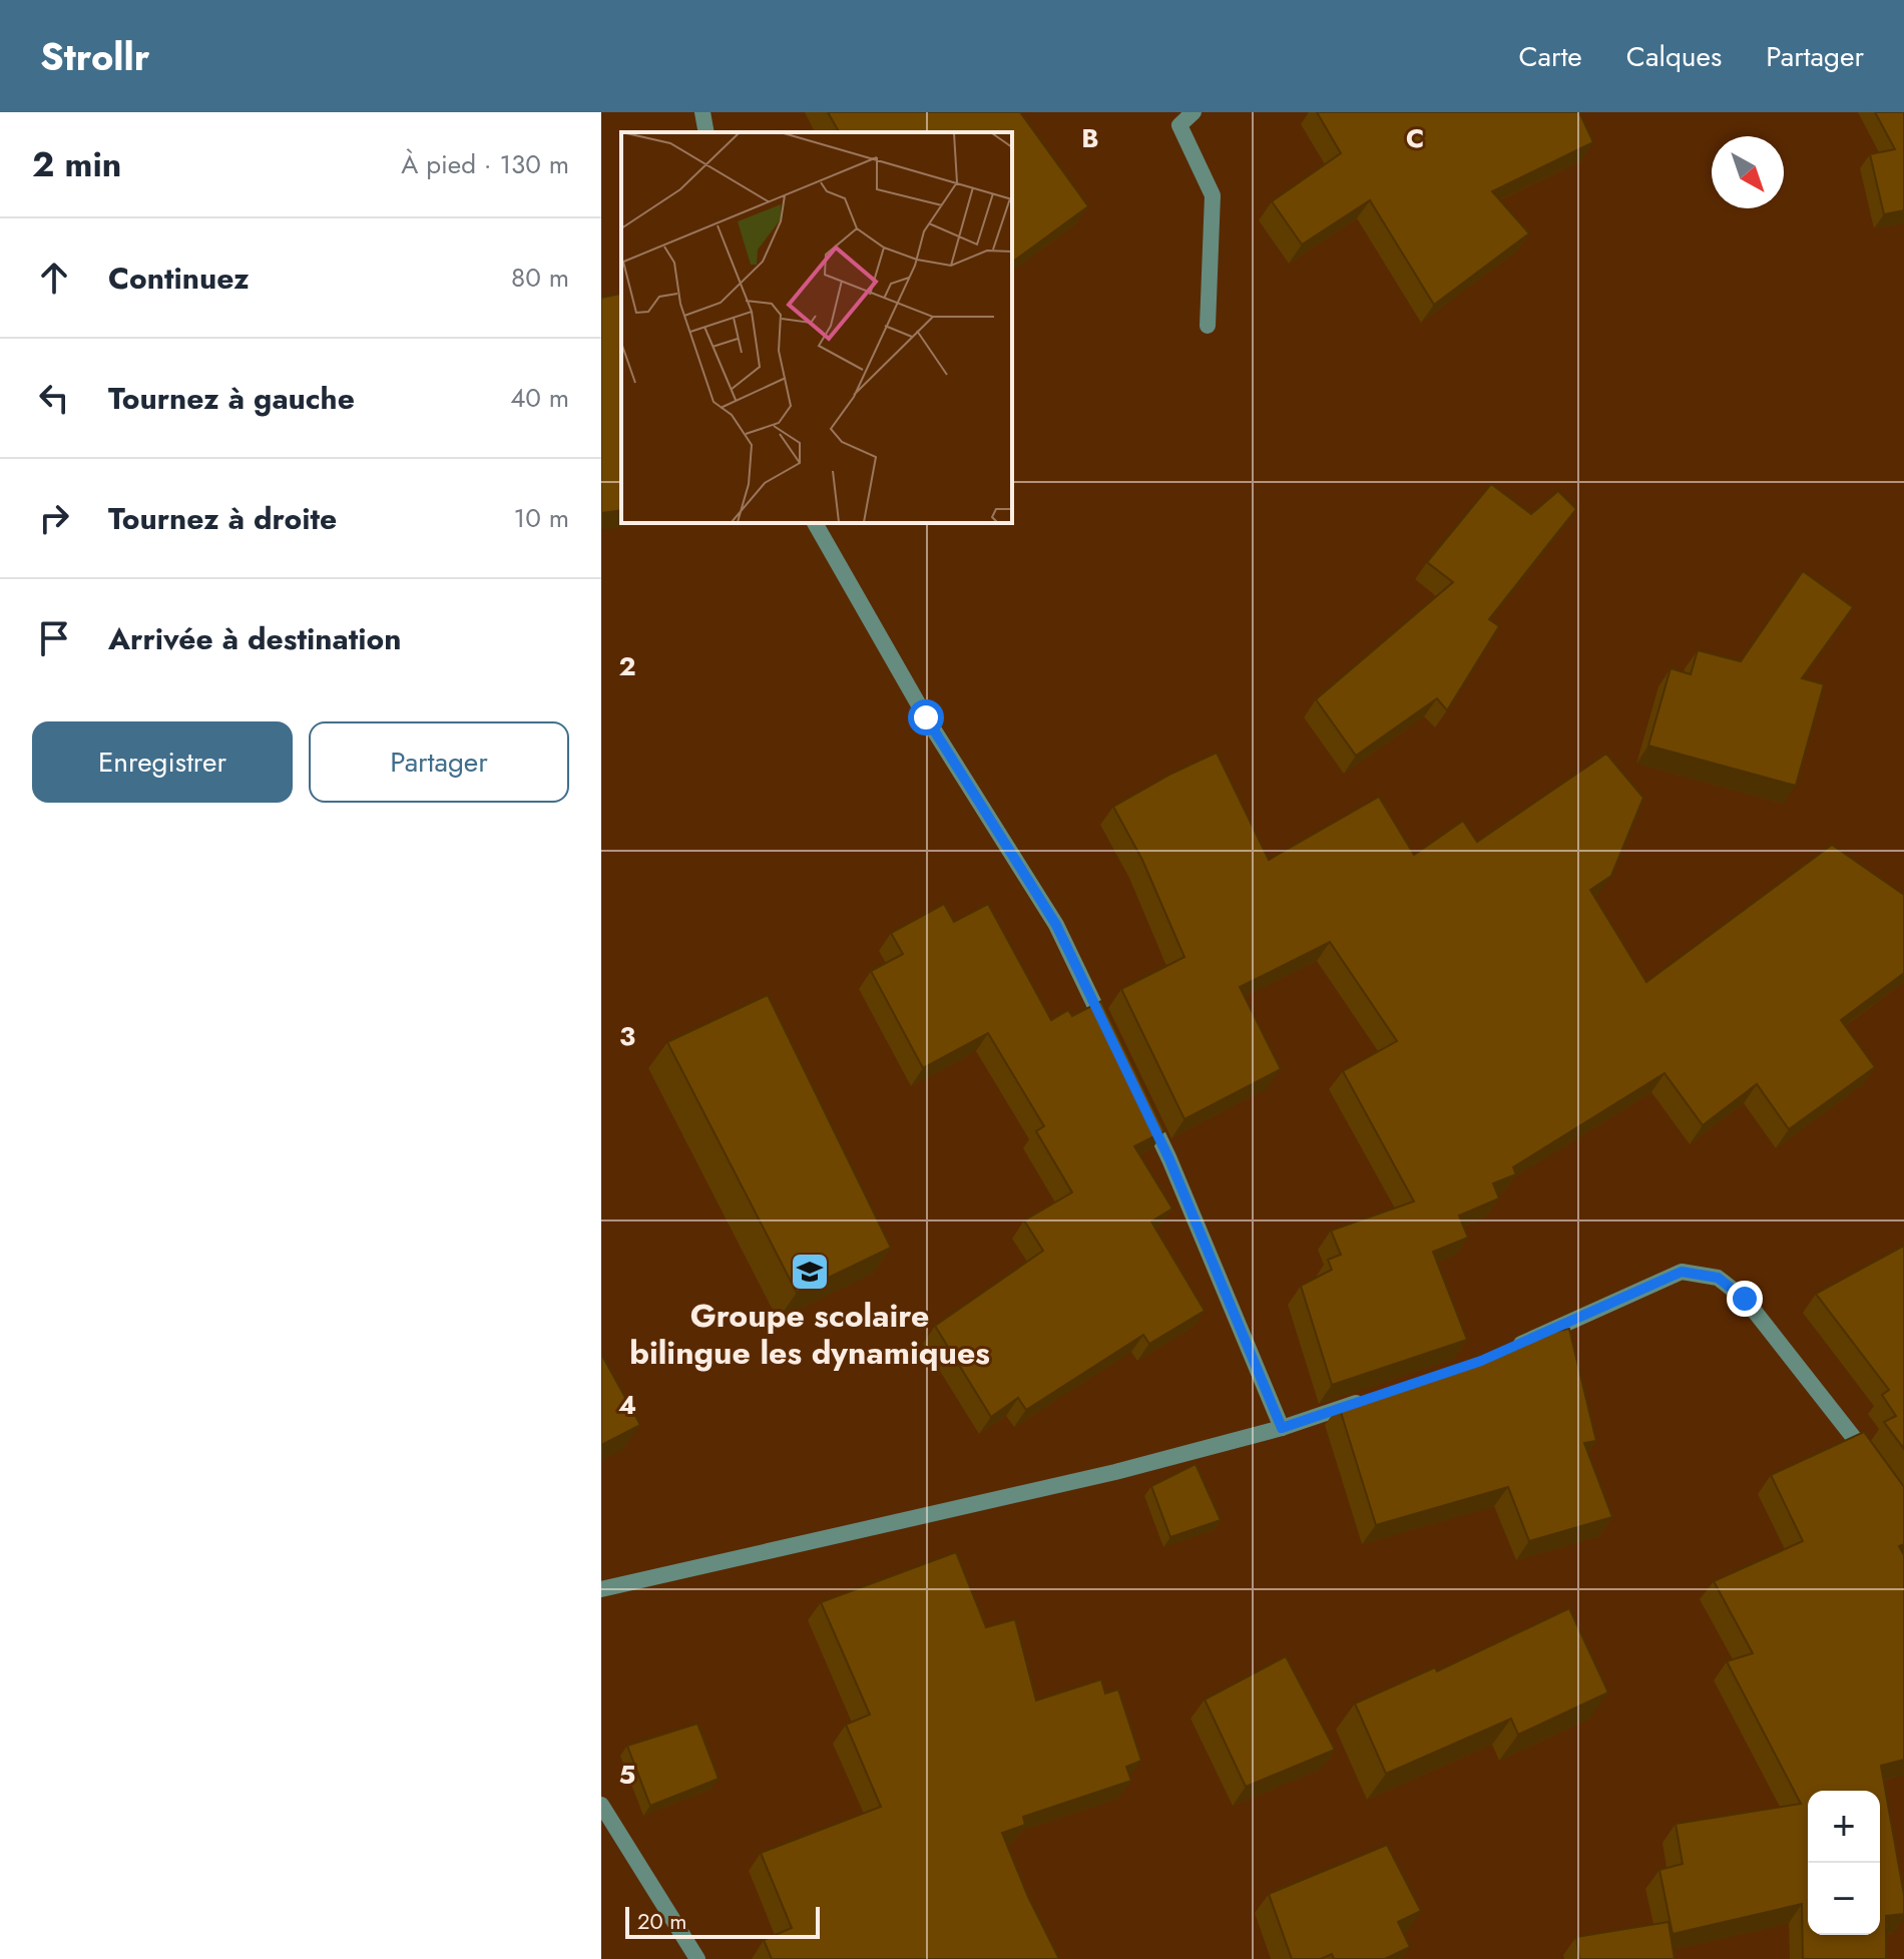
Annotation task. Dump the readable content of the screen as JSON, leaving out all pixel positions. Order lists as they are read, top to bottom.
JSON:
{
  "places": {
    "school or university": ["Groupe scolaire bilingue les dynamiques"]
  },
  "scale_bar": "20 m",
  "north": "bottom right",
  "page": {
    "header": "Strollr",
    "nav": ["Carte", "Calques", "Partager"],
    "heading": ["2 min", "À pied · 130 m"],
    "list": [
      ["Continuez", "80 m"],
      ["Tournez à gauche", "40 m"],
      ["Tournez à droite", "10 m"],
      "Arrivée à destination"
    ],
    "buttons": ["Enregistrer", "Partager"],
    "map_buttons": ["+", "−"],
    "scale": "20 m"
  },
  "grid": {
    "columns": ["B", "C"],
    "rows": [
      "2",
      "3",
      "4",
      "5"
    ]
  }
}
